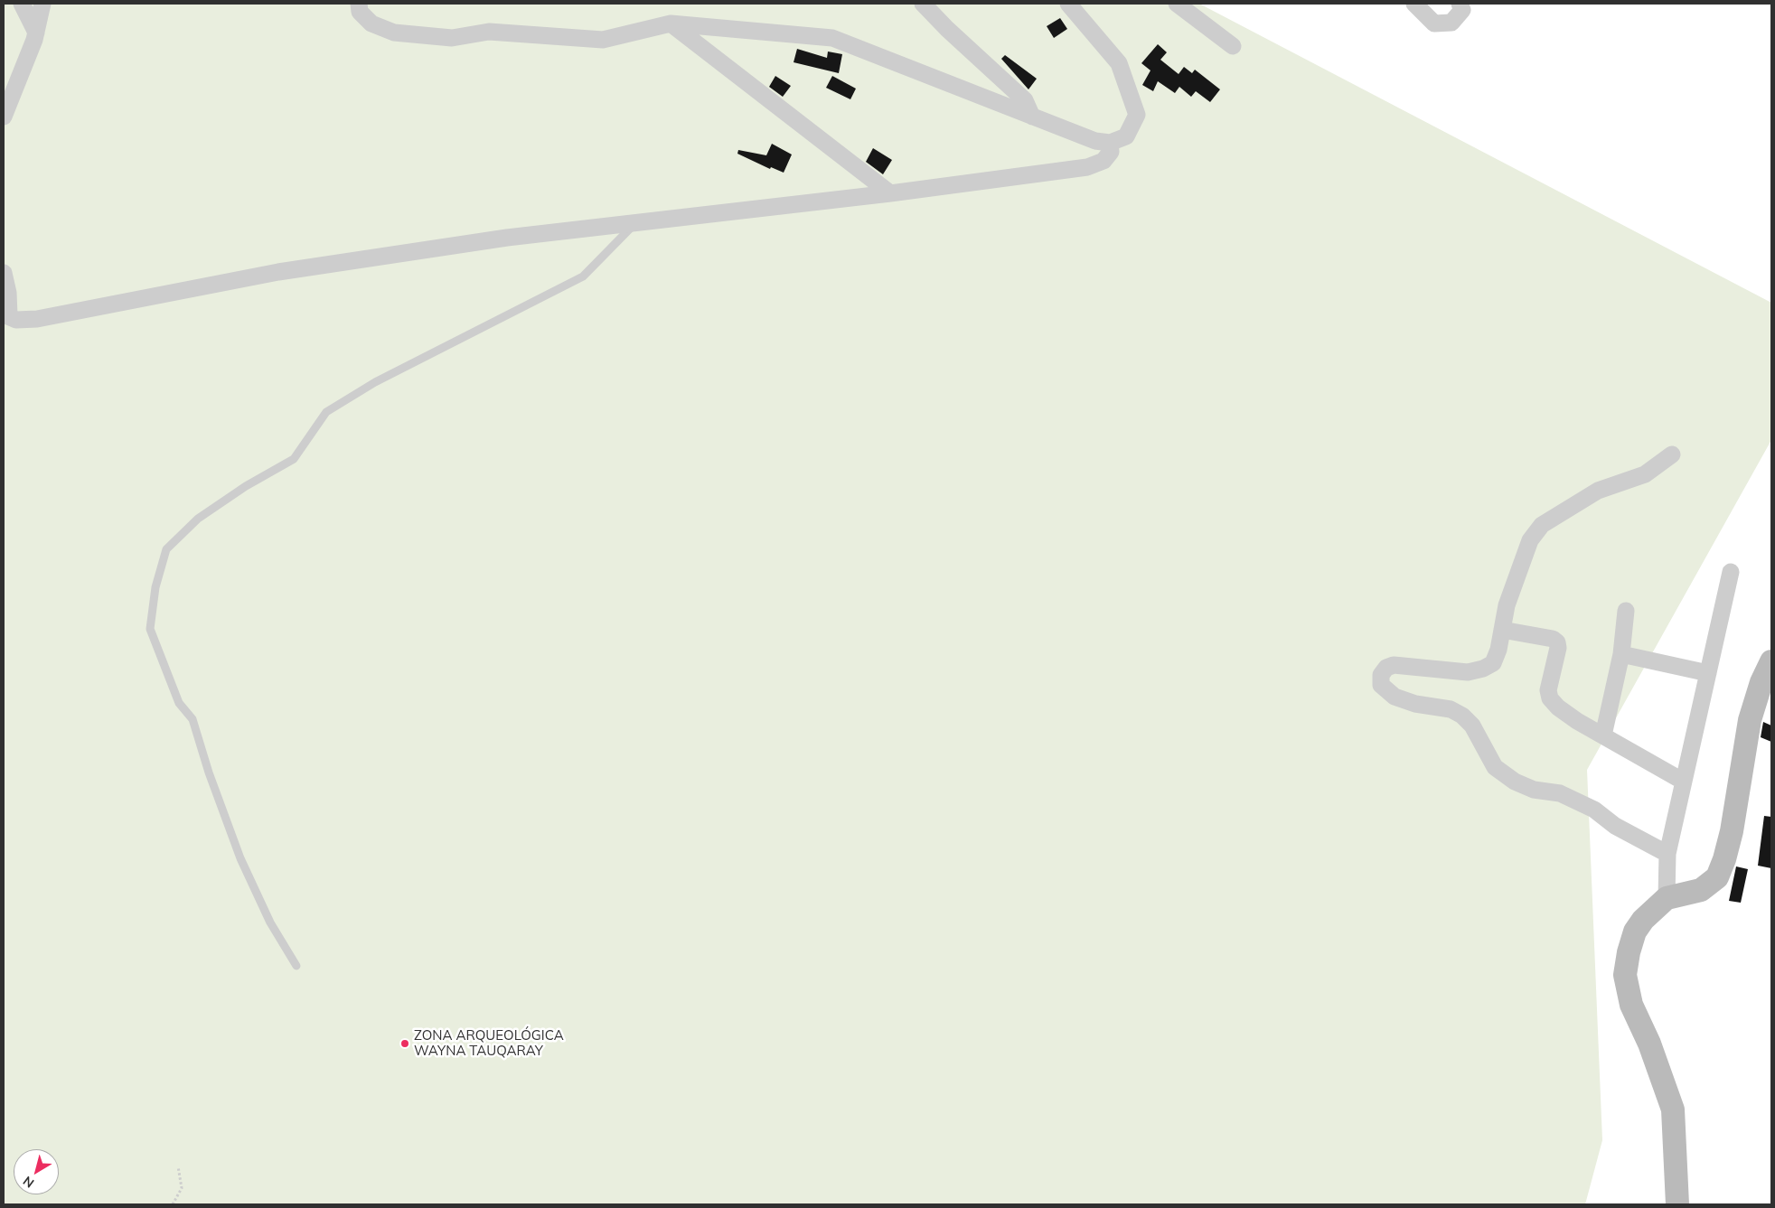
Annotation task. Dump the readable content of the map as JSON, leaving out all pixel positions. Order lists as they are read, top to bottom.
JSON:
{
  "places": ["ZONA ARQUEOLÓGICA WAYNA TAUQARAY"],
  "north": "bottom left"
}
